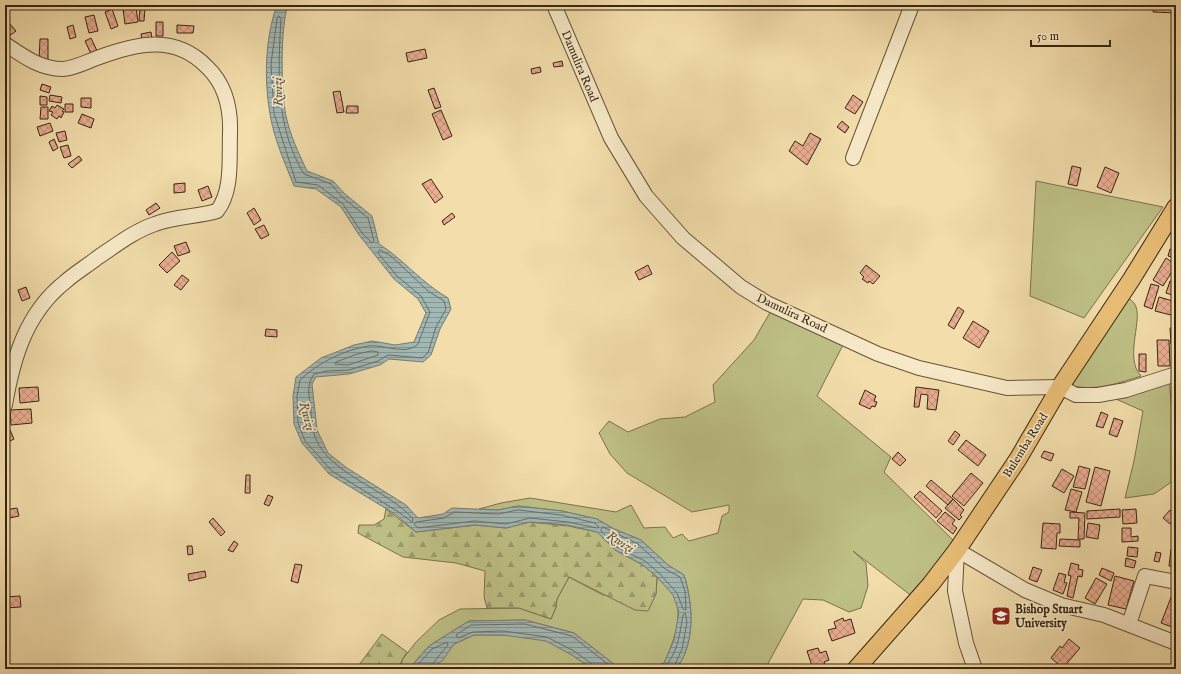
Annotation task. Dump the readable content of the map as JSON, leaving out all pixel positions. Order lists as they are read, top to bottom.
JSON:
{
  "streets": {
    "main road": ["Bulemba Road"],
    "street": ["Damulira Road"]
  },
  "crossings": [
    ["Damulira Road", "Bulemba Road"]
  ],
  "water": ["Rwizi"],
  "places": {
    "school or university": ["Bishop Stuart University"]
  },
  "scale_bar": "50 m"
}
